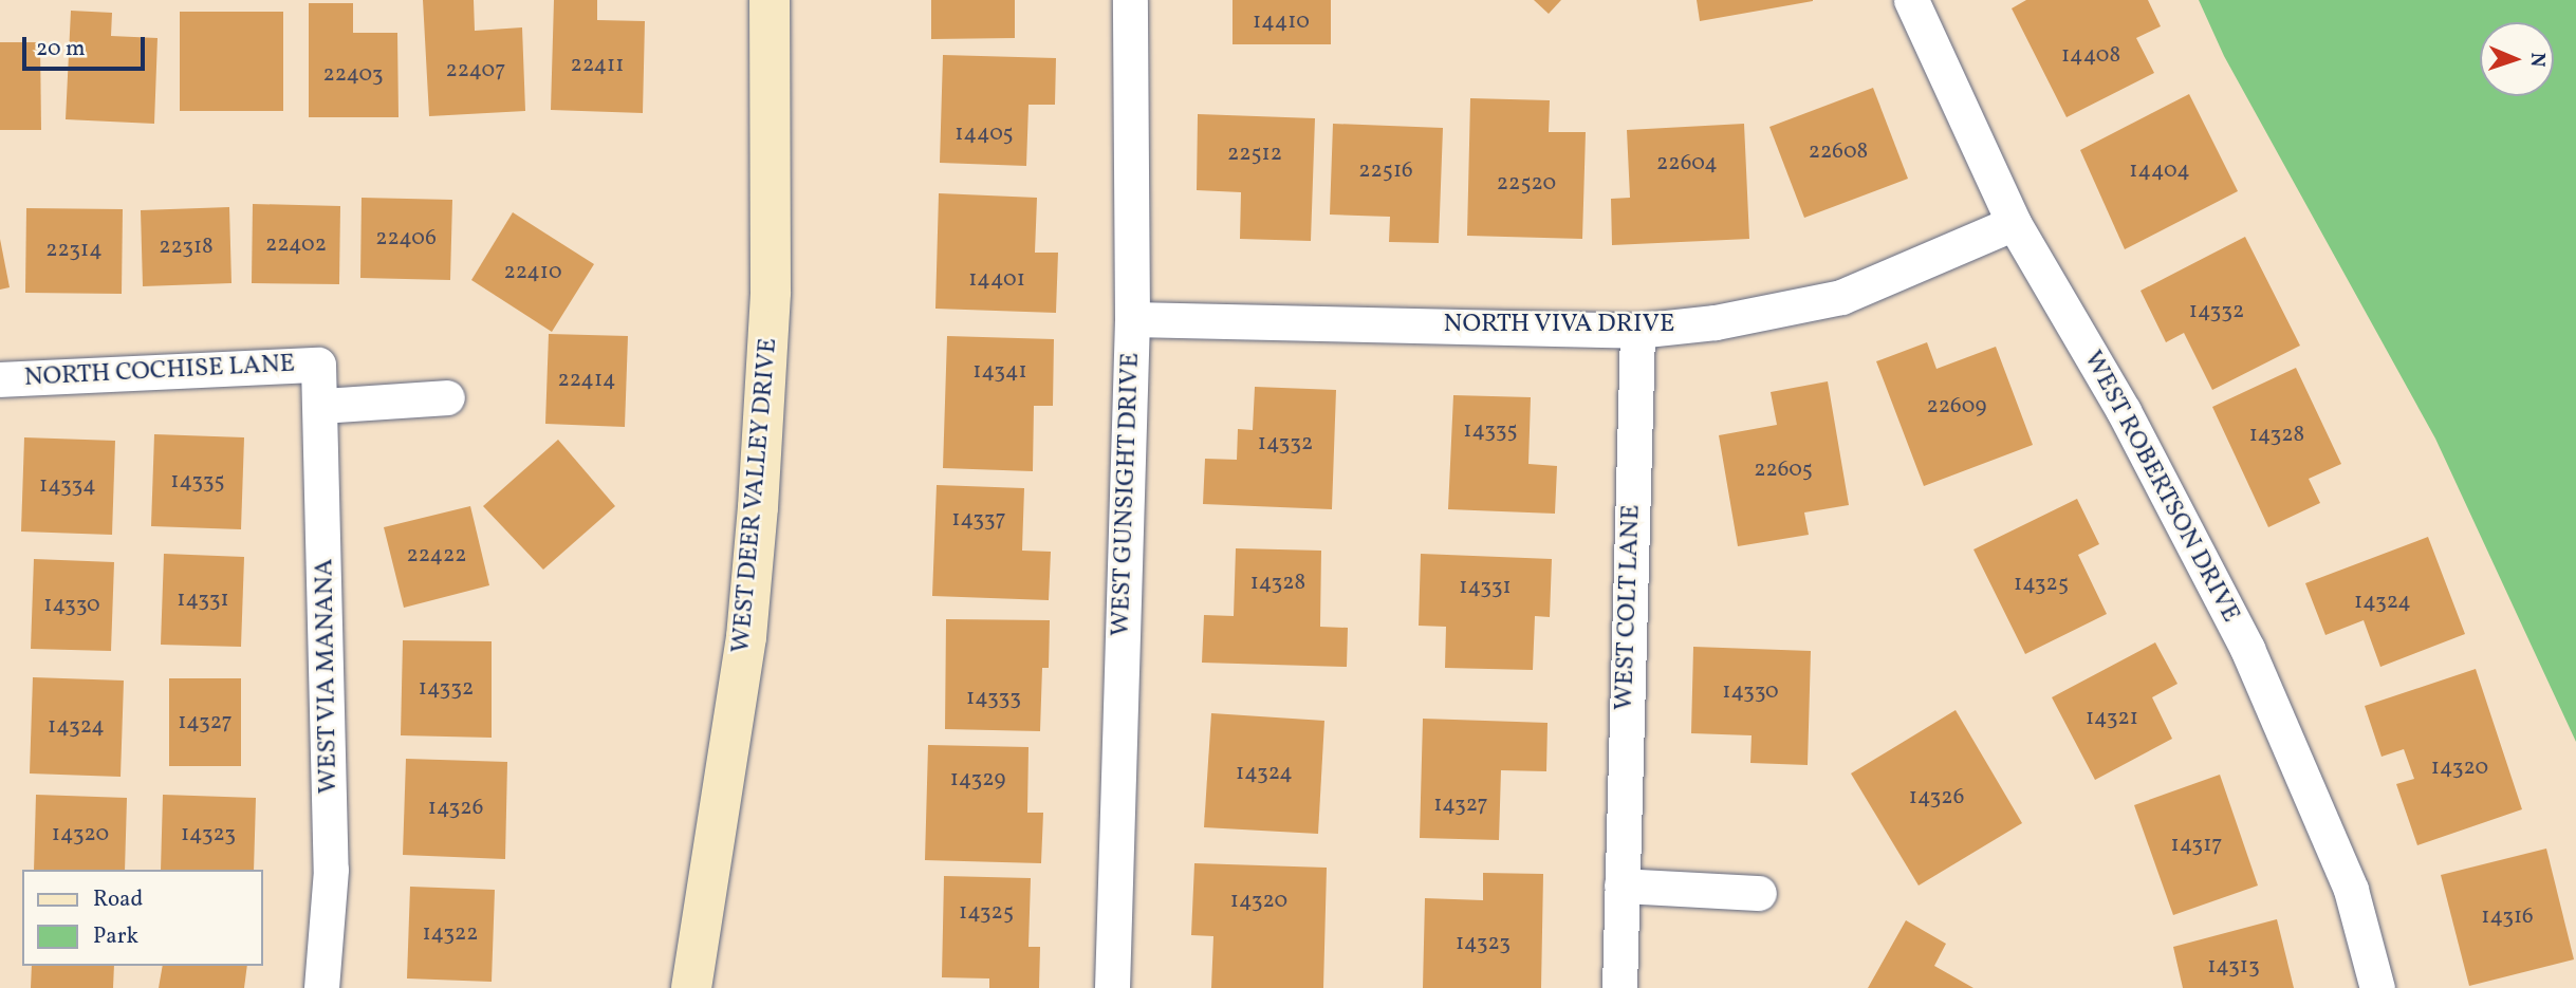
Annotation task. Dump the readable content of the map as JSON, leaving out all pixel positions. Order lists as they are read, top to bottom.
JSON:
{
  "streets": {
    "street": [
      "NORTH VIVA DRIVE",
      "NORTH COCHISE LANE",
      "WEST ROBERTSON DRIVE",
      "WEST GUNSIGHT DRIVE",
      "WEST DEER VALLEY DRIVE",
      "WEST COLT LANE",
      "WEST VIA MANANA"
    ]
  },
  "crossings": [
    ["NORTH VIVA DRIVE", "WEST ROBERTSON DRIVE"],
    ["NORTH VIVA DRIVE", "WEST GUNSIGHT DRIVE"],
    ["NORTH VIVA DRIVE", "WEST COLT LANE"],
    ["NORTH COCHISE LANE", "WEST VIA MANANA"]
  ],
  "house_numbers": [
    "14410",
    "14408",
    "22411",
    "22407",
    "22403",
    "14405",
    "22608",
    "22512",
    "22604",
    "22516",
    "14404",
    "22520",
    "22406",
    "22402",
    "22318",
    "22314",
    "22410",
    "14401",
    "14332",
    "14341",
    "22414",
    "22609",
    "14335",
    "14328",
    "14332",
    "22605",
    "14335",
    "14334",
    "14337",
    "22422",
    "14328",
    "14325",
    "14331",
    "14331",
    "14324",
    "14330",
    "14332",
    "14330",
    "14333",
    "14321",
    "14327",
    "14324",
    "14320",
    "14324",
    "14329",
    "14326",
    "14327",
    "14326",
    "14320",
    "14323",
    "14317",
    "14320",
    "14325",
    "14316",
    "14322",
    "14323",
    "14313"
  ],
  "legend": ["Road", "Park"],
  "scale_bar": "20 m",
  "north": "right"
}
